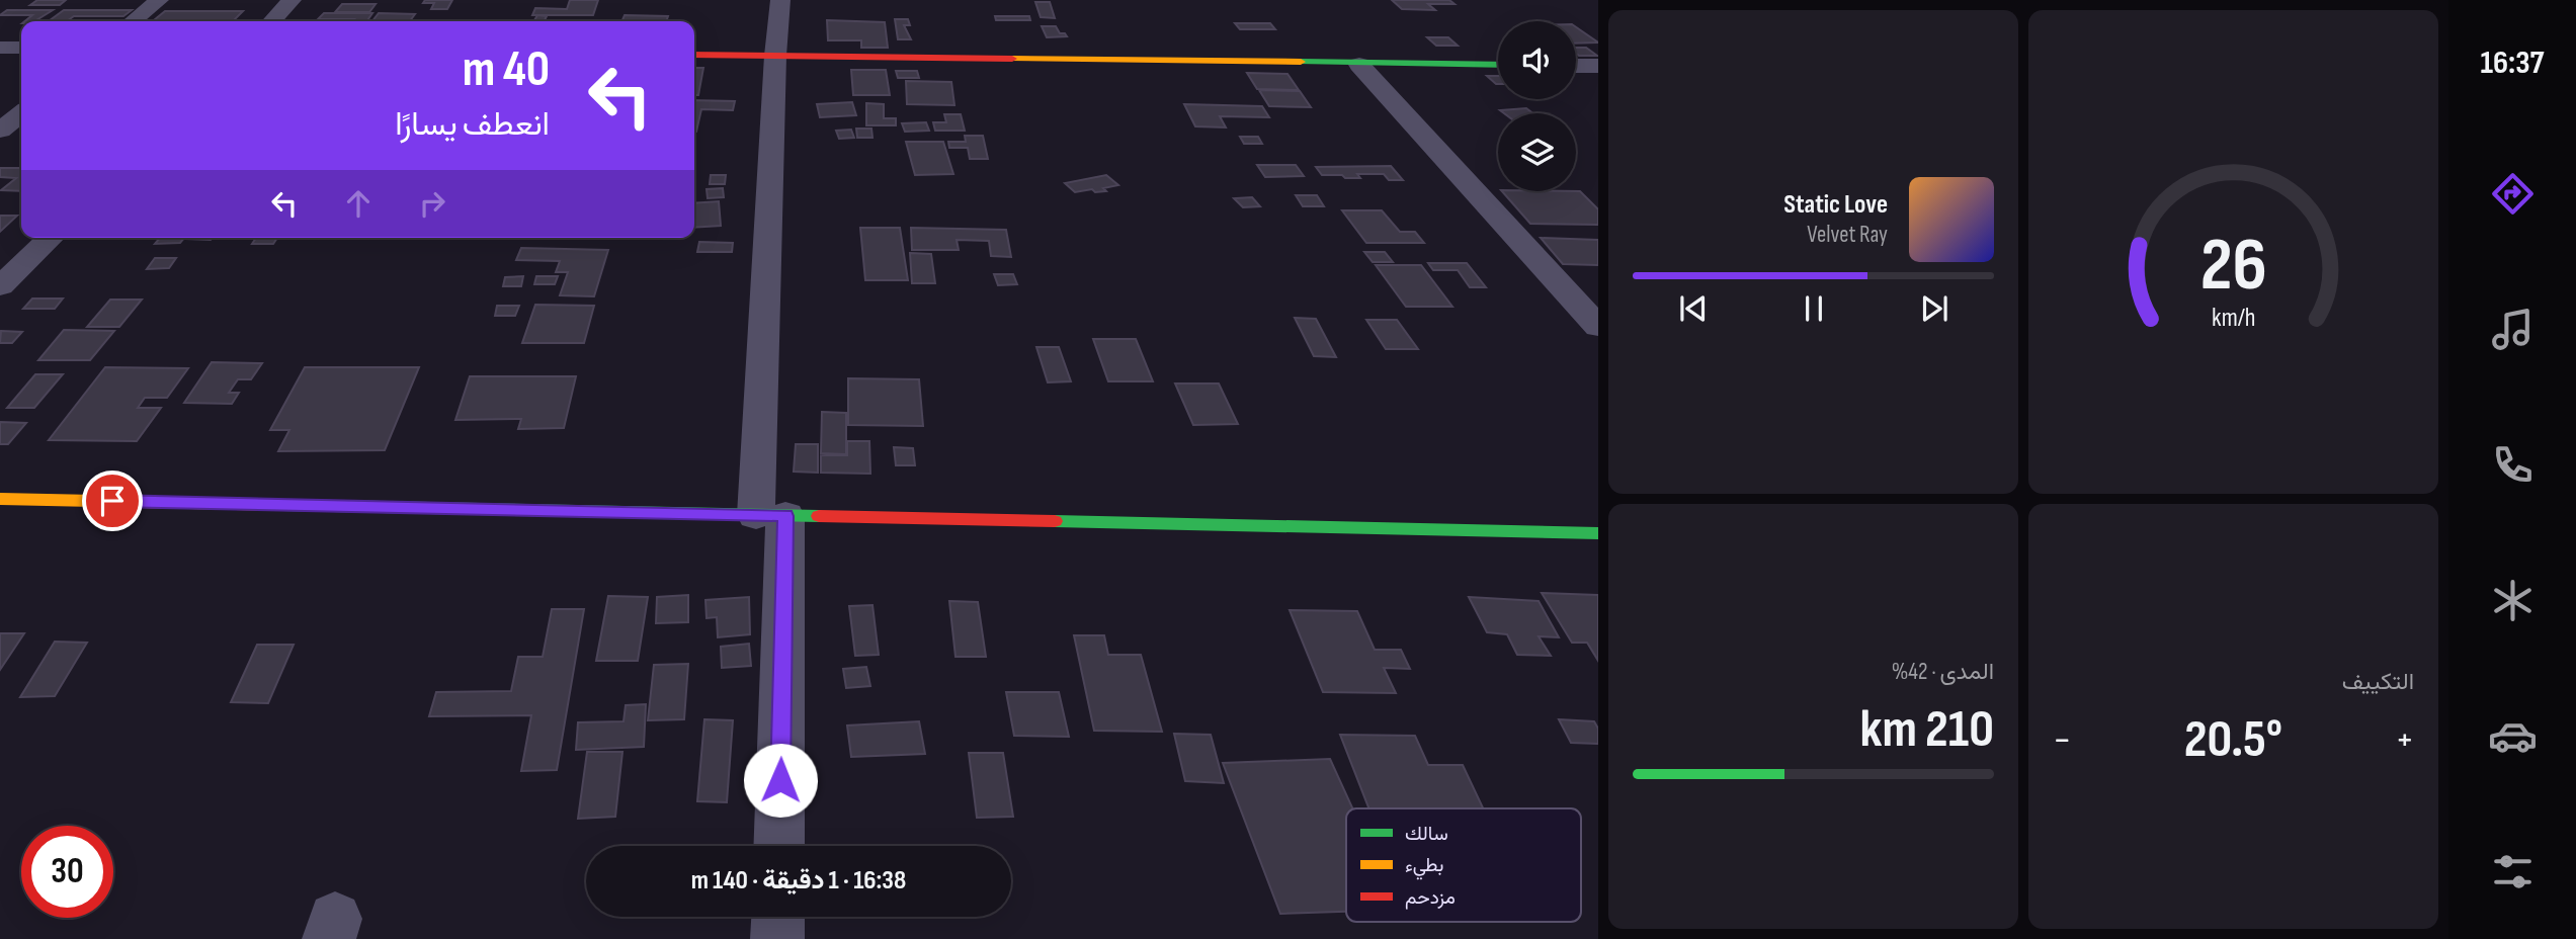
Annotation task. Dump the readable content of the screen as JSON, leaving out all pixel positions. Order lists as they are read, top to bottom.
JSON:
{
  "legend": ["سالك", "بطيء", "مزدحم"],
  "page": {
    "tabs": "16:37",
    "turn": ["40 m", "انعطف يسارًا"],
    "song": ["Static Love", "Velvet Ray"],
    "tile": [
      "التكييف",
      ["المدى · 42%", "210 km"]
    ],
    "heat": ["−", "20.5°", "+"],
    "limit": "30",
    "trip": "16:38 · 1 دقيقة · 140 m",
    "gauge": ["26", "km/h"]
  }
}
